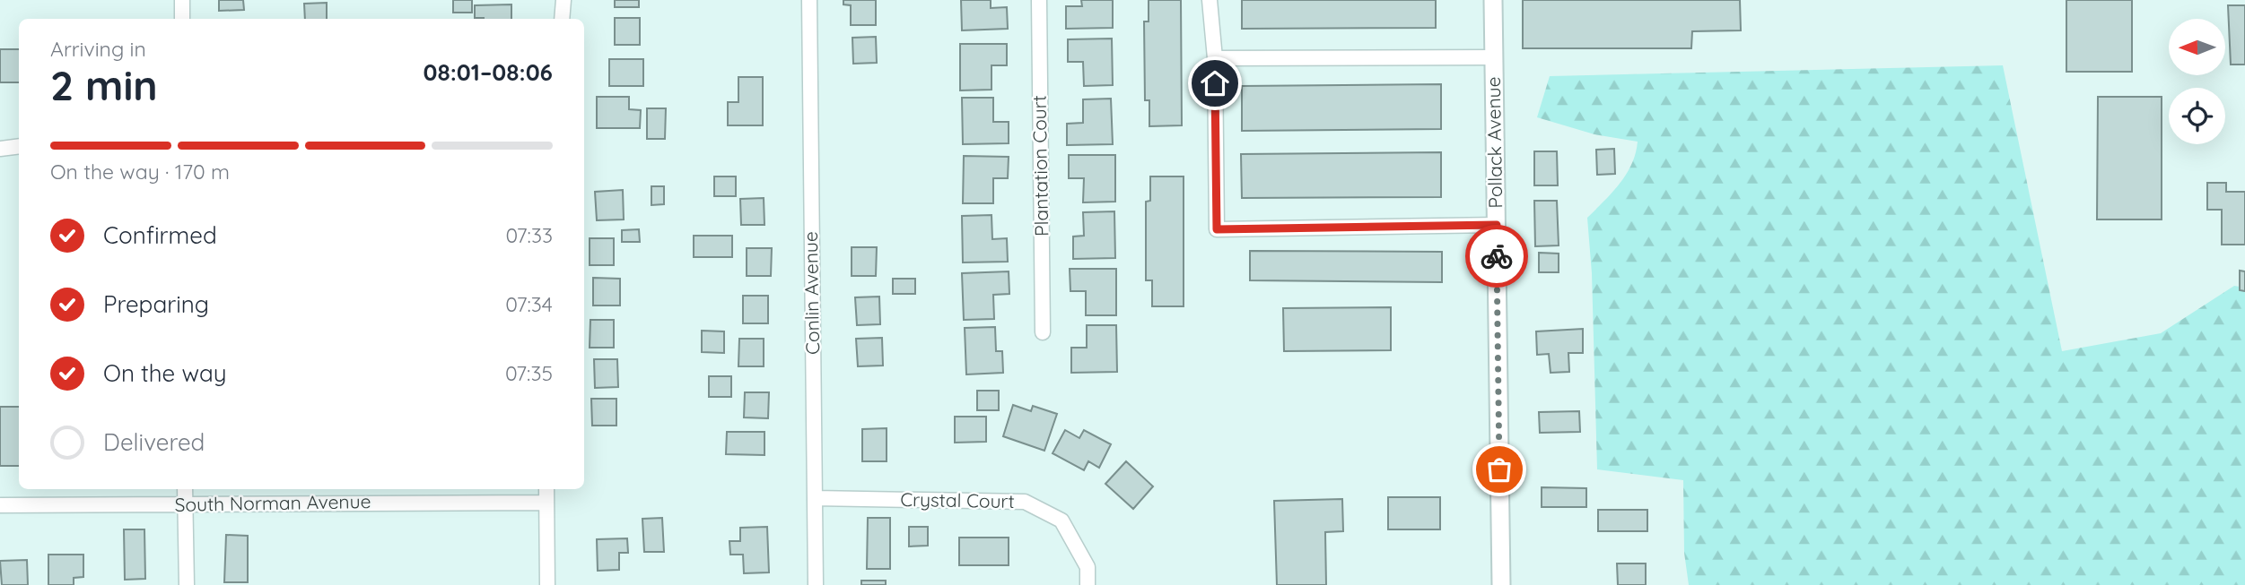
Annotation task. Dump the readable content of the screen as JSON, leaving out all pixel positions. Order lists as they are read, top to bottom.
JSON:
{
  "streets": {
    "street": [
      "Pollack Avenue",
      "Plantation Court",
      "Conlin Avenue",
      "Crystal Court",
      "South Norman Avenue"
    ]
  },
  "crossings": [
    ["Conlin Avenue", "Crystal Court"]
  ],
  "north": "left",
  "page": {
    "heading": ["2 min", "Arriving in", "08:01–08:06"],
    "bar": "On the way · 170 m",
    "list": [
      ["Confirmed", "07:33"],
      ["Preparing", "07:34"],
      ["On the way", "07:35"],
      "Delivered"
    ]
  }
}
